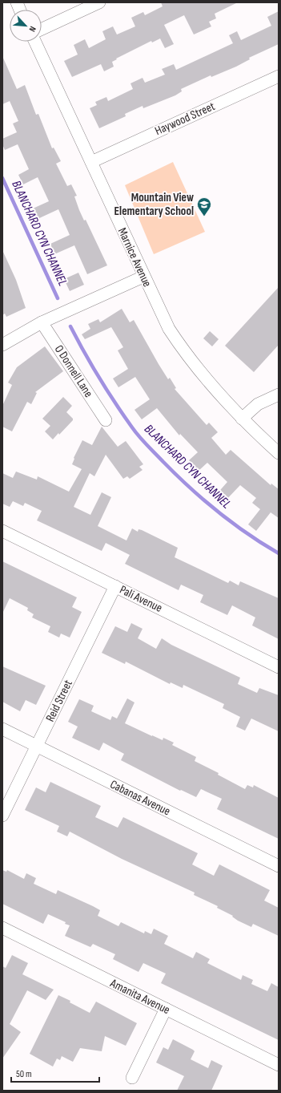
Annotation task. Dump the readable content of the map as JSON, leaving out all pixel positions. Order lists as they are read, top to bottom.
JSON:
{
  "streets": {
    "street": [
      "Haywood Street",
      "Marnice Avenue",
      "O Donnell Lane",
      "Pali Avenue",
      "Reid Street",
      "Cabanas Avenue",
      "Amanita Avenue"
    ]
  },
  "crossings": [
    ["Haywood Street", "Marnice Avenue"],
    ["Pali Avenue", "Reid Street"],
    ["Reid Street", "Cabanas Avenue"]
  ],
  "water": ["BLANCHARD CYN CHANNEL"],
  "places": {
    "school or university": ["Mountain View Elementary School"]
  },
  "scale_bar": "50 m",
  "north": "bottom right"
}
